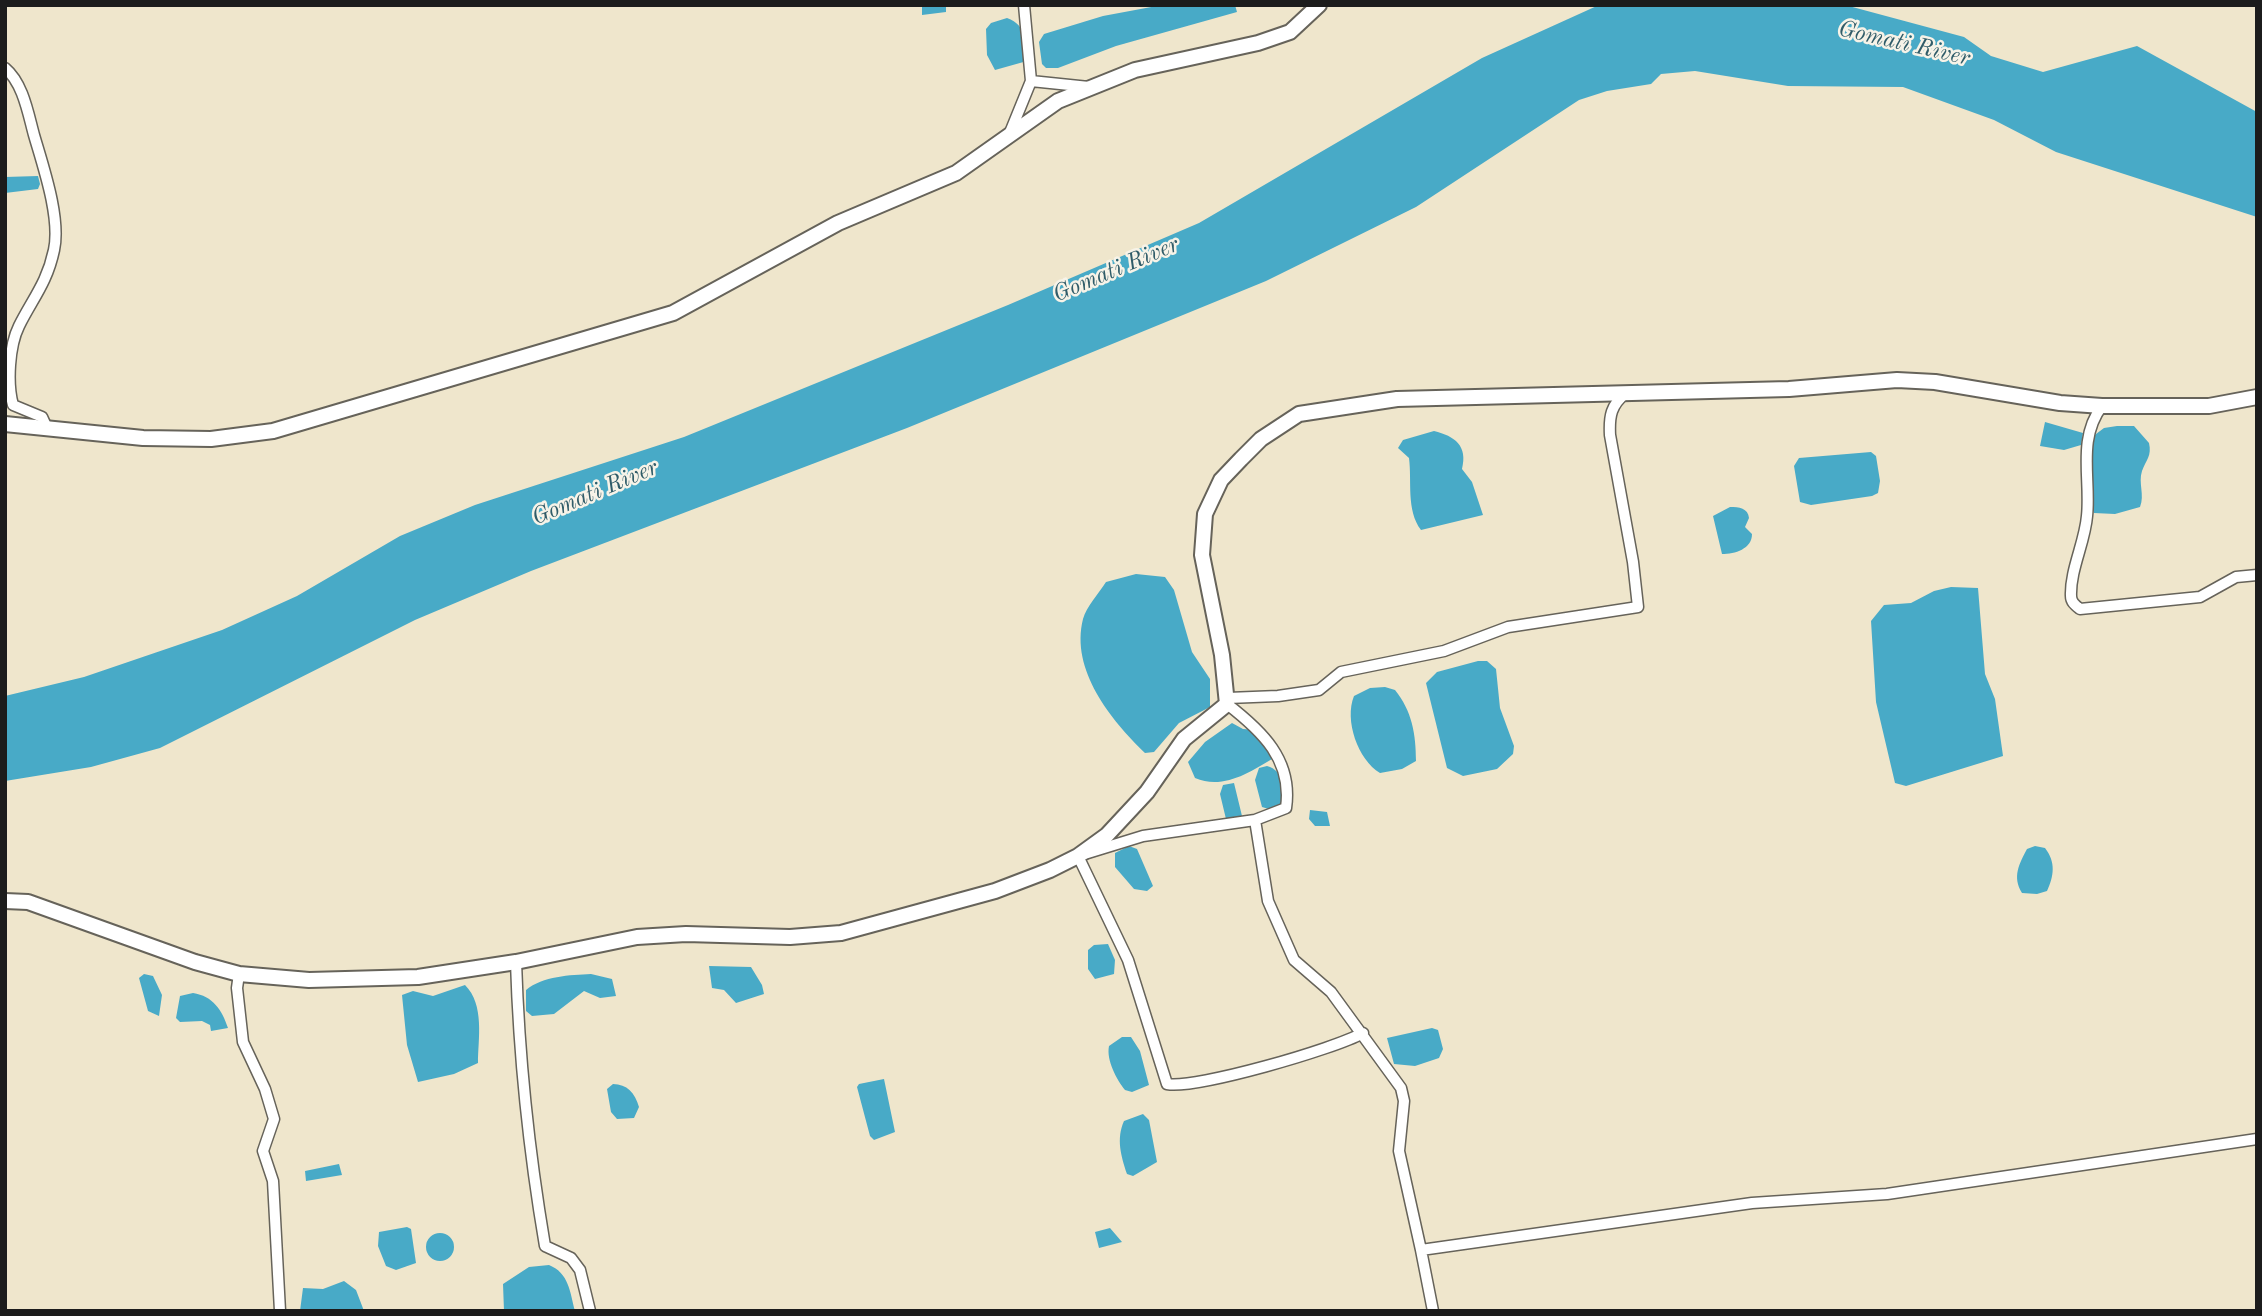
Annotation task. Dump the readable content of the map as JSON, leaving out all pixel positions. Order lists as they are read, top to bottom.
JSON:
{
  "water": ["Gomati River"]
}
